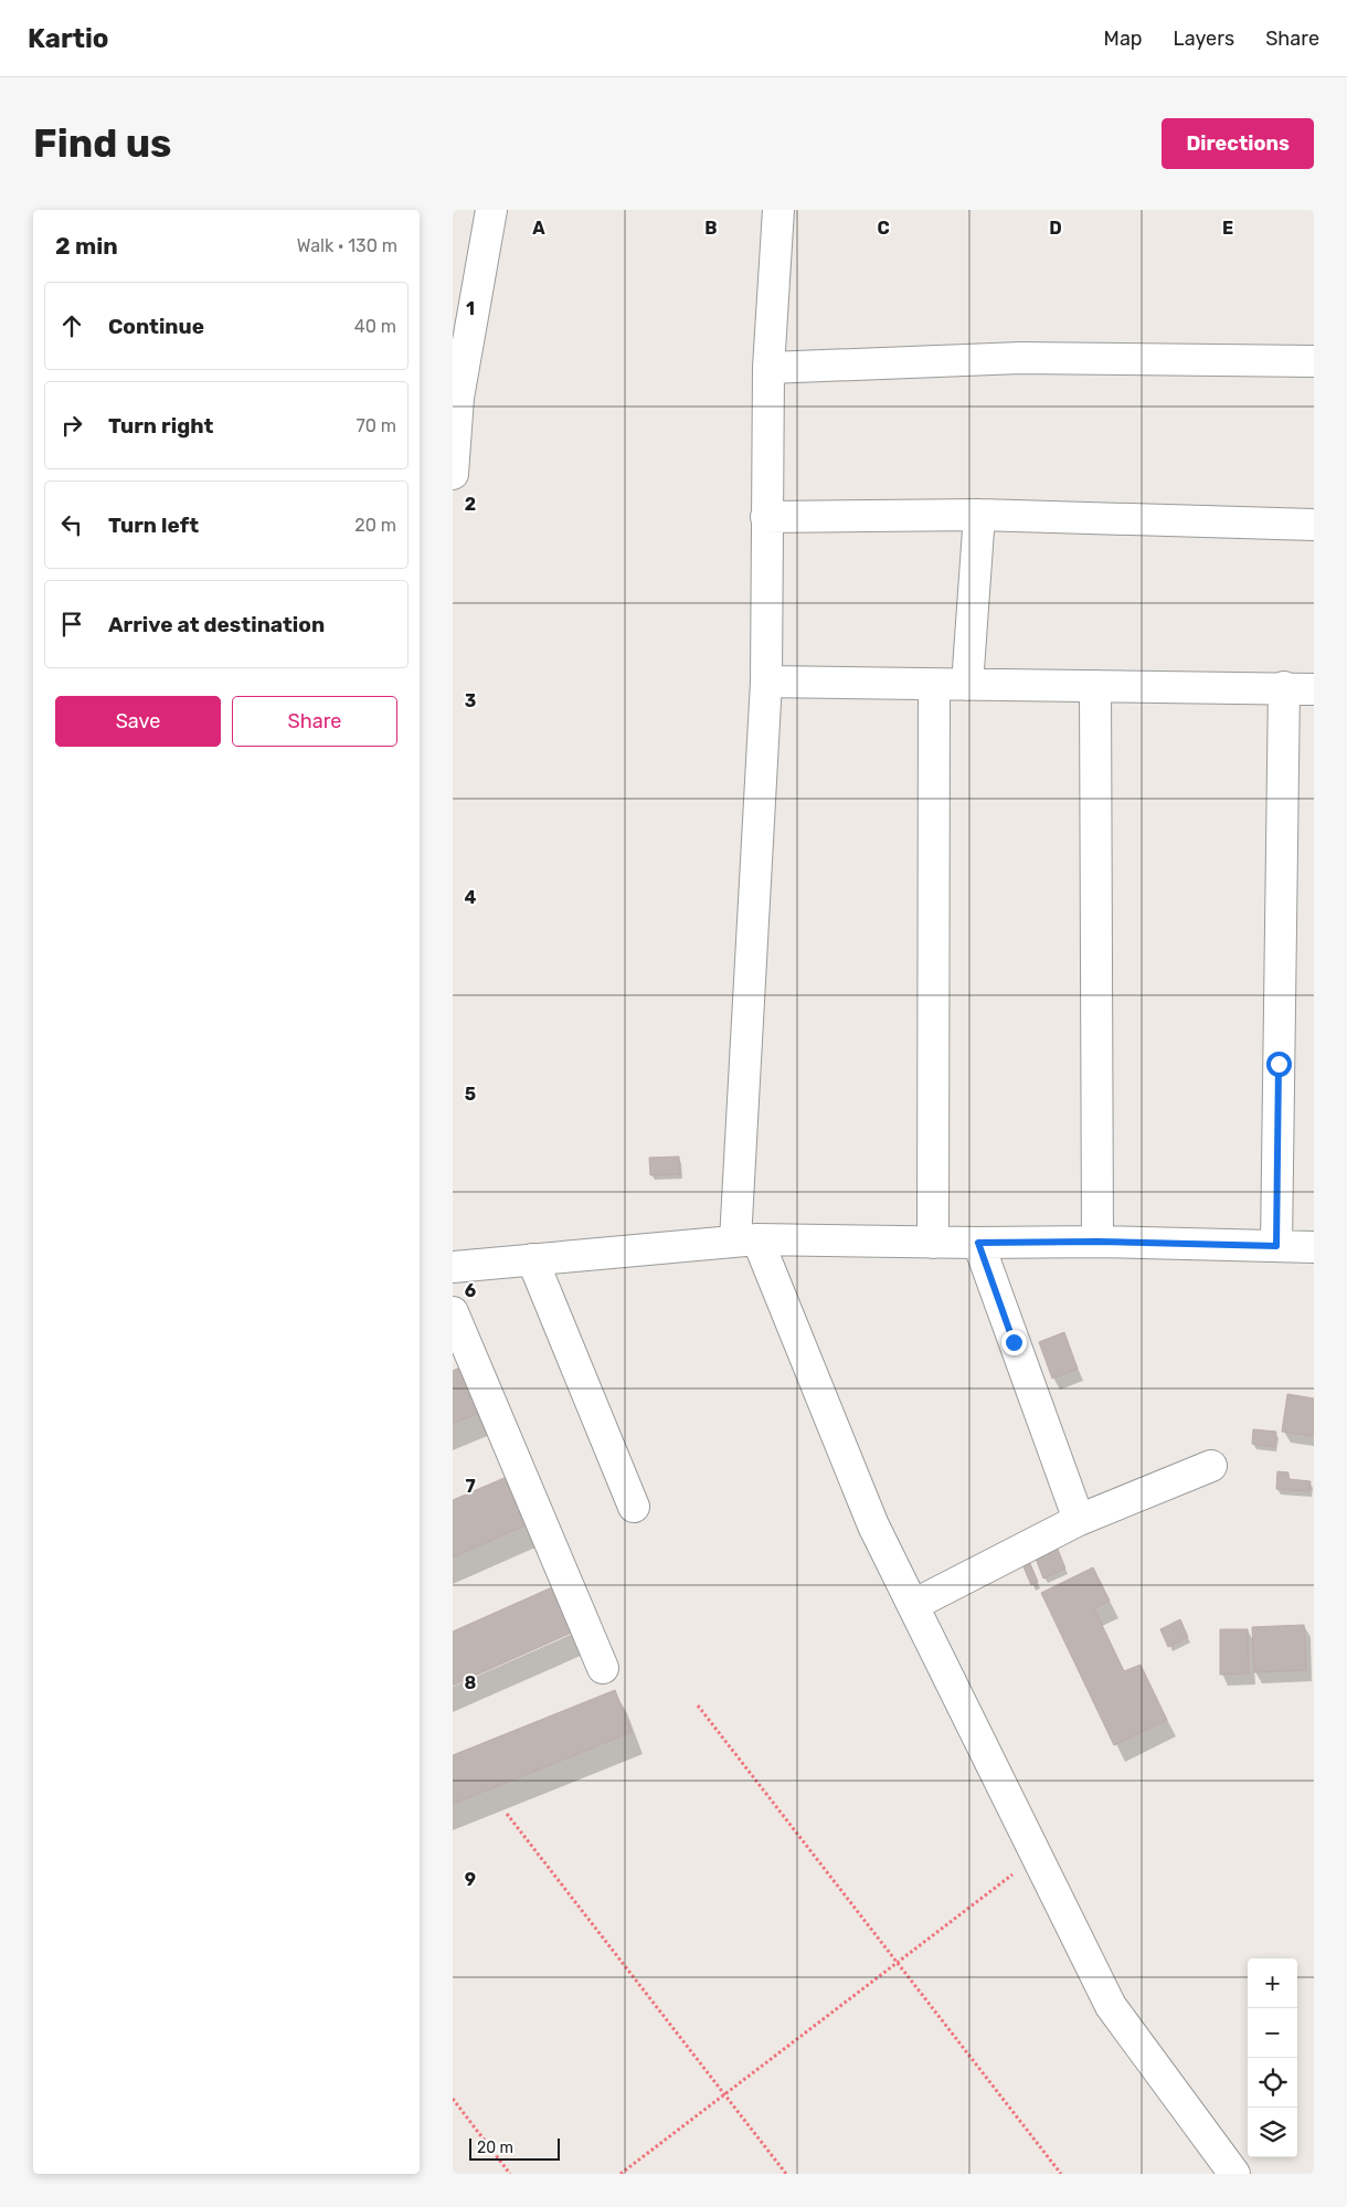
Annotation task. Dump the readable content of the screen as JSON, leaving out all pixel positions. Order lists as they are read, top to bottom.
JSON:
{
  "scale_bar": "20 m",
  "page": {
    "header": "Kartio",
    "nav": ["Map", "Layers", "Share"],
    "buttons": [
      "Directions",
      ["Save", "Share"]
    ],
    "title": "Find us",
    "heading": ["2 min", "Walk · 130 m"],
    "list": [
      ["Continue", "40 m"],
      ["Turn right", "70 m"],
      ["Turn left", "20 m"],
      "Arrive at destination"
    ],
    "map_buttons": ["+", "−"],
    "scale": "20 m"
  },
  "grid": {
    "columns": [
      "A",
      "B",
      "C",
      "D",
      "E"
    ],
    "rows": [
      "1",
      "2",
      "3",
      "4",
      "5",
      "6",
      "7",
      "8",
      "9"
    ]
  }
}
